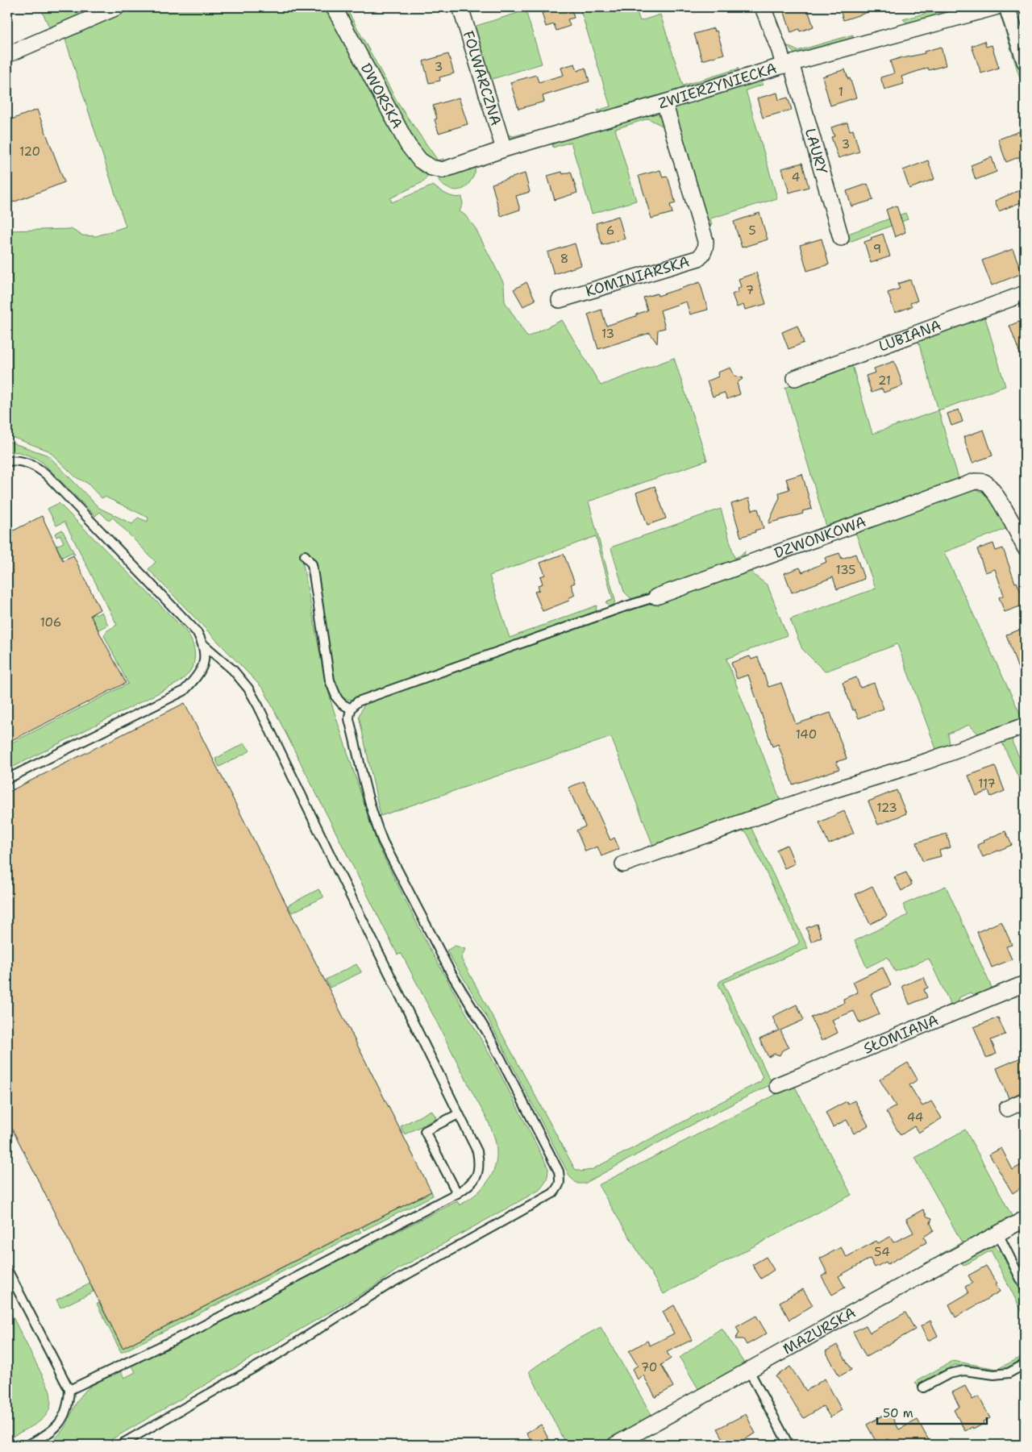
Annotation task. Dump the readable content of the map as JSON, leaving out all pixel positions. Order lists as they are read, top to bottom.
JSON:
{
  "streets": {
    "street": [
      "FOLWARCZNA",
      "ZWIERZYNIECKA",
      "DWORSKA",
      "LAURY",
      "KOMINIARSKA",
      "LUBIANA",
      "DZWONKOWA",
      "SŁOMIANA",
      "MAZURSKA"
    ]
  },
  "crossings": [
    ["FOLWARCZNA", "ZWIERZYNIECKA"],
    ["ZWIERZYNIECKA", "DWORSKA"],
    ["ZWIERZYNIECKA", "LAURY"],
    ["ZWIERZYNIECKA", "KOMINIARSKA"]
  ],
  "house_numbers": [
    "3",
    "1",
    "3",
    "120",
    "4",
    "6",
    "5",
    "9",
    "8",
    "7",
    "13",
    "21",
    "135",
    "106",
    "140",
    "117",
    "123",
    "44",
    "54",
    "70"
  ],
  "scale_bar": "50 m"
}
